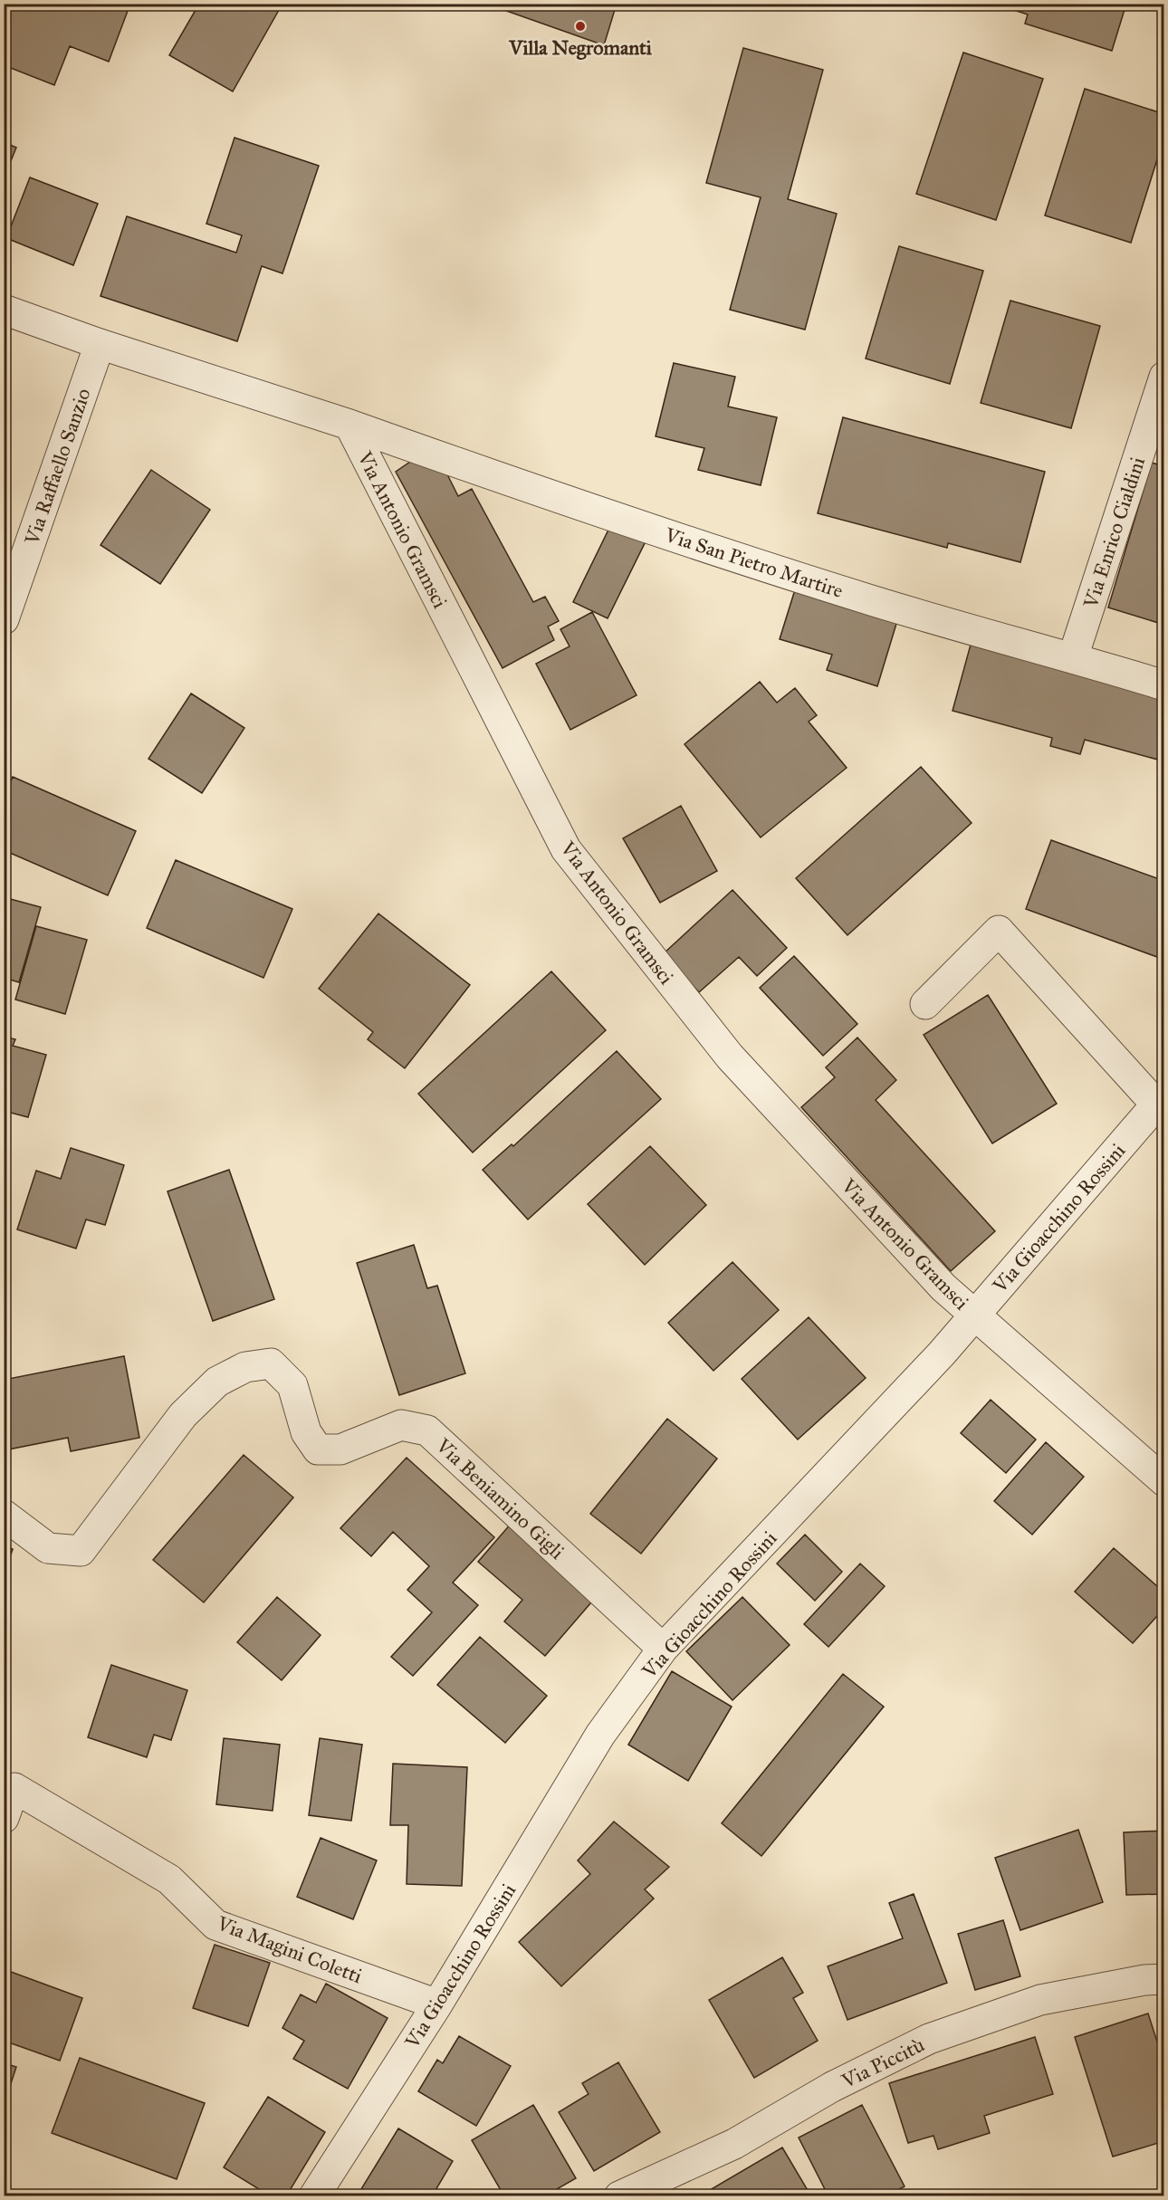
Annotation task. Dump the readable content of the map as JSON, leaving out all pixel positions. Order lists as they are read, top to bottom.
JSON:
{
  "streets": {
    "street": [
      "Via Raffaello Sanzio",
      "Via Antonio Gramsci",
      "Via Enrico Cialdini",
      "Via San Pietro Martire",
      "Via Gioacchino Rossini",
      "Via Beniamino Gigli",
      "Via Magini Coletti",
      "Via Piccitù"
    ]
  },
  "crossings": [
    ["Via Antonio Gramsci", "Via San Pietro Martire"],
    ["Via Antonio Gramsci", "Via Gioacchino Rossini"],
    ["Via Enrico Cialdini", "Via San Pietro Martire"],
    ["Via Gioacchino Rossini", "Via Beniamino Gigli"],
    ["Via Gioacchino Rossini", "Via Magini Coletti"]
  ],
  "places": ["Villa Negromanti"]
}
